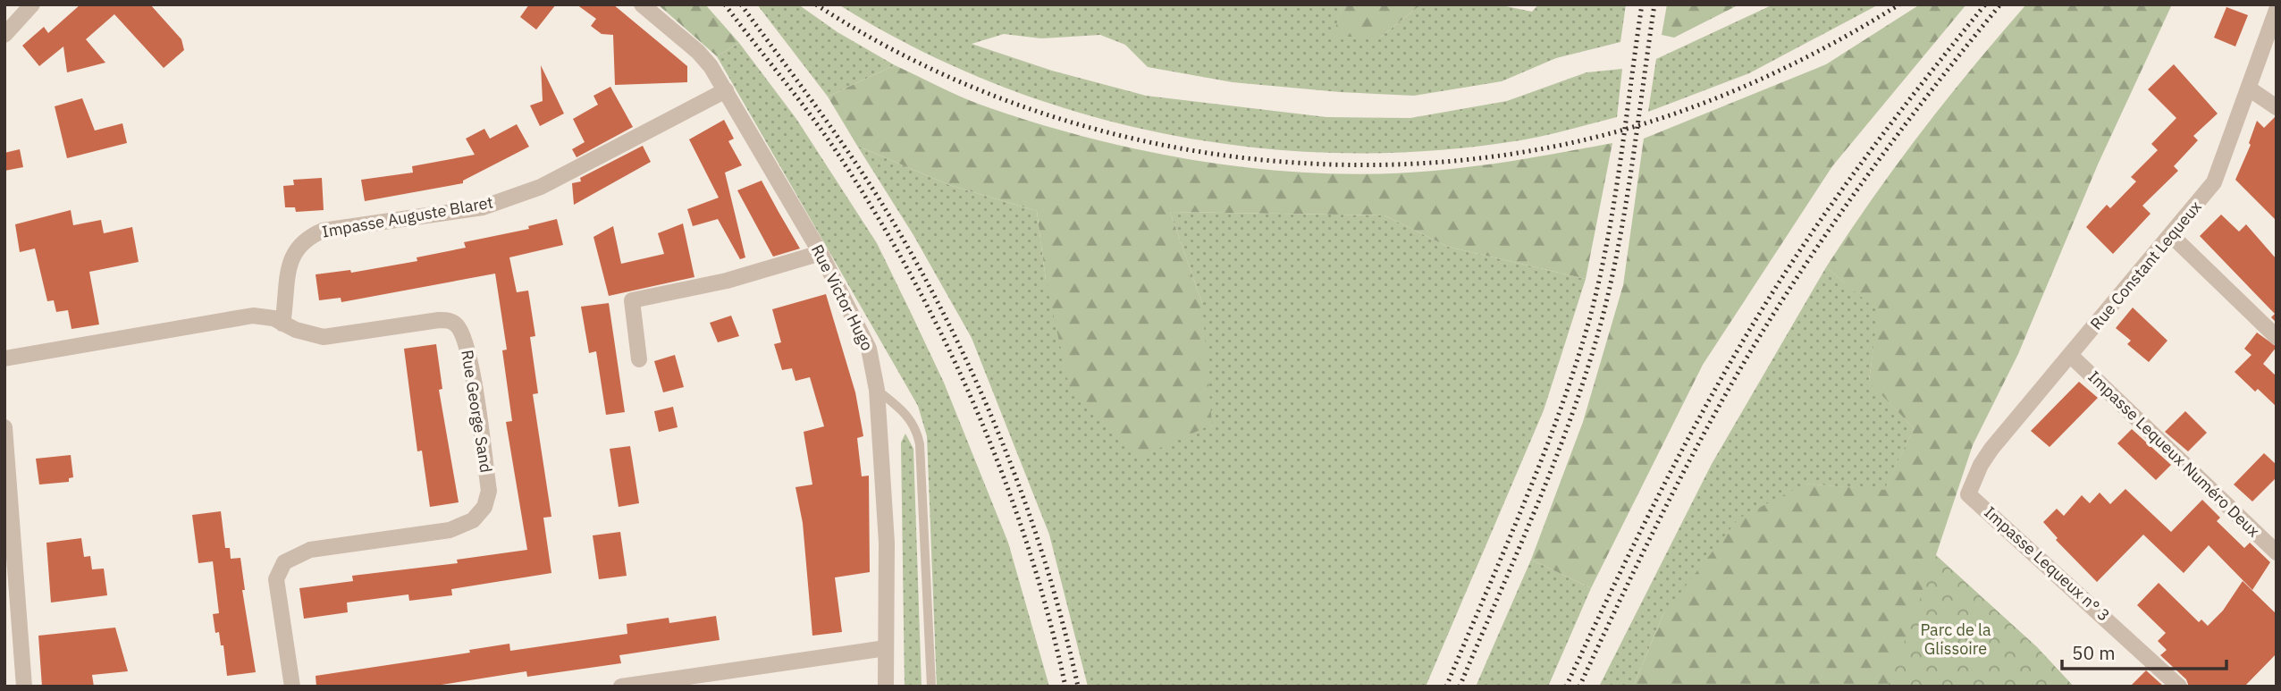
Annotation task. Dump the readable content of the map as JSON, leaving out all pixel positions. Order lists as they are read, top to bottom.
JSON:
{
  "streets": {
    "street": [
      "Impasse Auguste Blaret",
      "Rue Constant Lequeux",
      "Rue Victor Hugo",
      "Rue George Sand",
      "Impasse Lequeux Numéro Deux",
      "Impasse Lequeux n° 3"
    ]
  },
  "crossings": [
    ["Impasse Auguste Blaret", "Rue Victor Hugo"],
    ["Impasse Auguste Blaret", "Rue George Sand"],
    ["Rue Constant Lequeux", "Impasse Lequeux Numéro Deux"],
    ["Rue Constant Lequeux", "Impasse Lequeux n° 3"]
  ],
  "parks": ["Parc de la Glissoire"],
  "scale_bar": "50 m"
}
